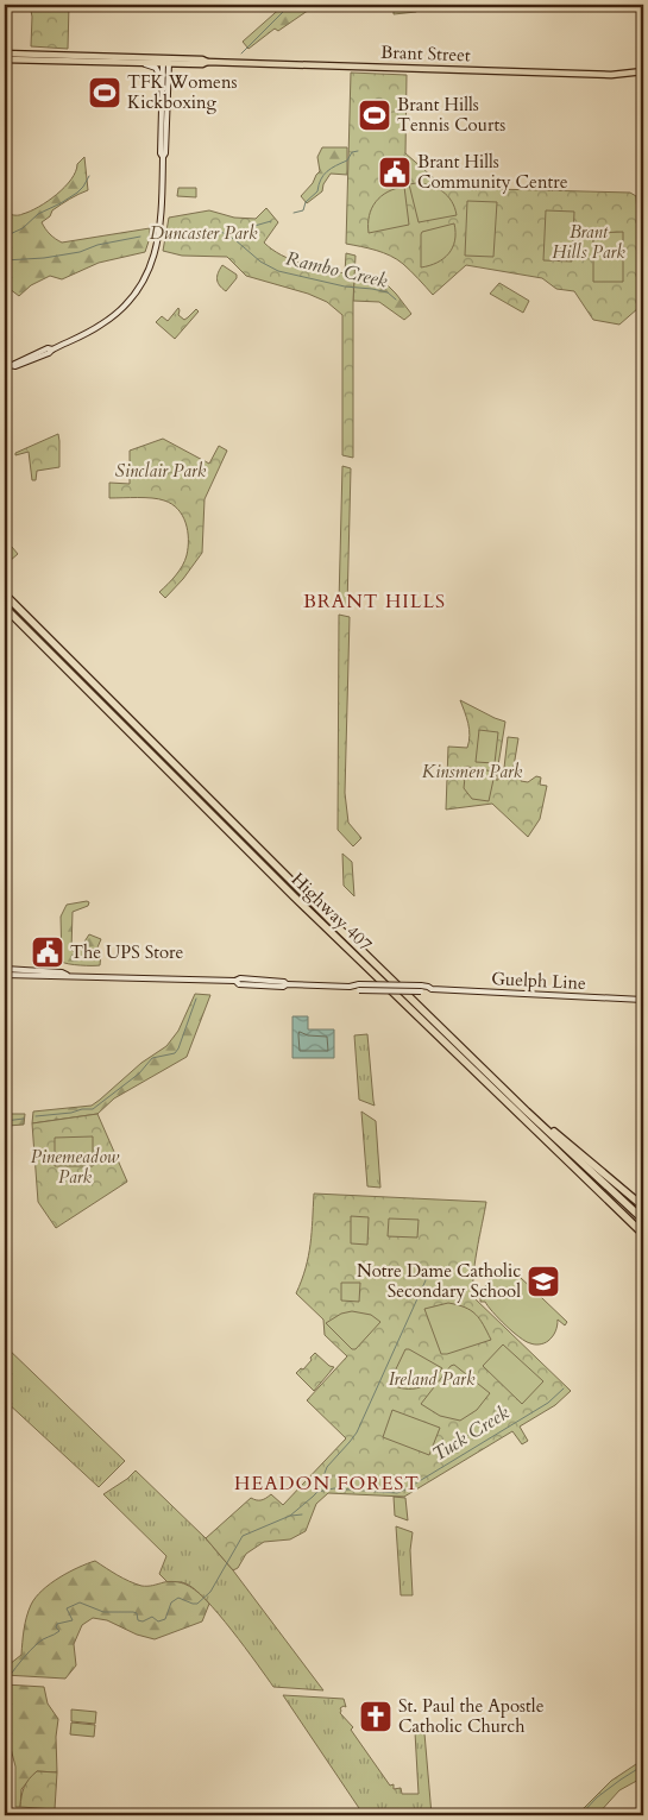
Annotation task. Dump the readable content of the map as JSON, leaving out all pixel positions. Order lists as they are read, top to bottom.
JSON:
{
  "streets": {
    "highway": ["Highway 407"],
    "main road": ["Brant Street", "Guelph Line"]
  },
  "districts": ["BRANT HILLS", "HEADON FOREST"],
  "water": ["Rambo Creek", "Tuck Creek"],
  "parks": [
    "Brant Hills Park",
    "Duncaster Park",
    "Sinclair Park",
    "Kinsmen Park",
    "Pinemeadow Park",
    "Ireland Park"
  ],
  "places": {
    "sports": ["TFK Womens Kickboxing", "Brant Hills Tennis Courts"],
    "public building": ["Brant Hills Community Centre", "The UPS Store"],
    "school or university": ["Notre Dame Catholic Secondary School"],
    "church": ["St. Paul the Apostle Catholic Church"]
  }
}
